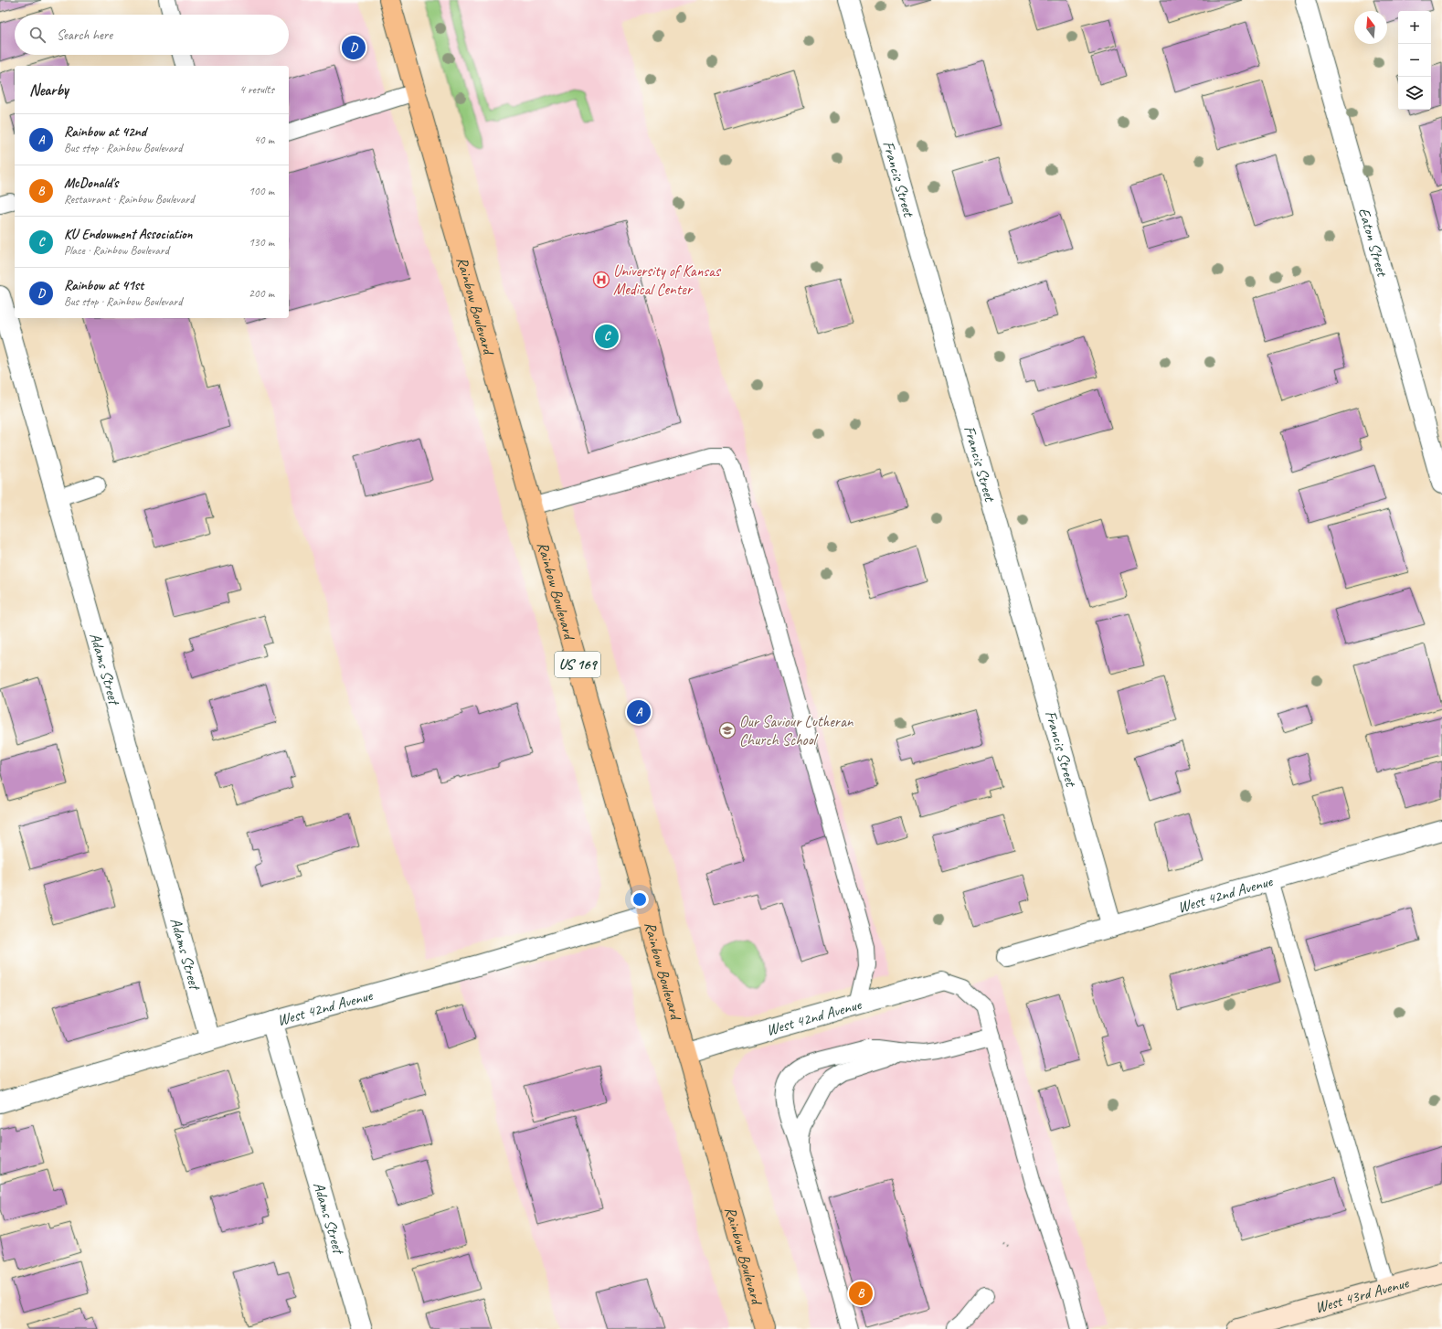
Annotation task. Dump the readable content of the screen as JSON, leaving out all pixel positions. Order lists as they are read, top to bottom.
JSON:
{
  "streets": {
    "main road": ["Rainbow Boulevard", "US 169"],
    "street": [
      "Francis Street",
      "Eaton Street",
      "Adams Street",
      "West 42nd Avenue",
      "West 43rd Avenue"
    ]
  },
  "crossings": [
    ["Francis Street", "West 42nd Avenue"],
    ["Rainbow Boulevard", "West 42nd Avenue"],
    ["Adams Street", "West 42nd Avenue"]
  ],
  "places": {
    "hospital": ["University of Kansas Medical Center"],
    "school or university": ["Our Saviour Lutheran Church School"]
  },
  "north": "top",
  "page": {
    "map_buttons": ["+", "−"],
    "search": "Search here",
    "pins": [
      "D",
      "C",
      "A",
      "B"
    ],
    "heading": ["Nearby", "4 results"],
    "list": [
      {
        "mark": "A",
        "name": "Rainbow at 42nd",
        "note": "Bus stop · Rainbow Boulevard",
        "value": "40 m"
      },
      {
        "mark": "B",
        "name": "McDonald's",
        "note": "Restaurant · Rainbow Boulevard",
        "value": "100 m"
      },
      {
        "mark": "C",
        "name": "KU Endowment Association",
        "note": "Place · Rainbow Boulevard",
        "value": "130 m"
      },
      {
        "mark": "D",
        "name": "Rainbow at 41st",
        "note": "Bus stop · Rainbow Boulevard",
        "value": "200 m"
      }
    ]
  }
}
